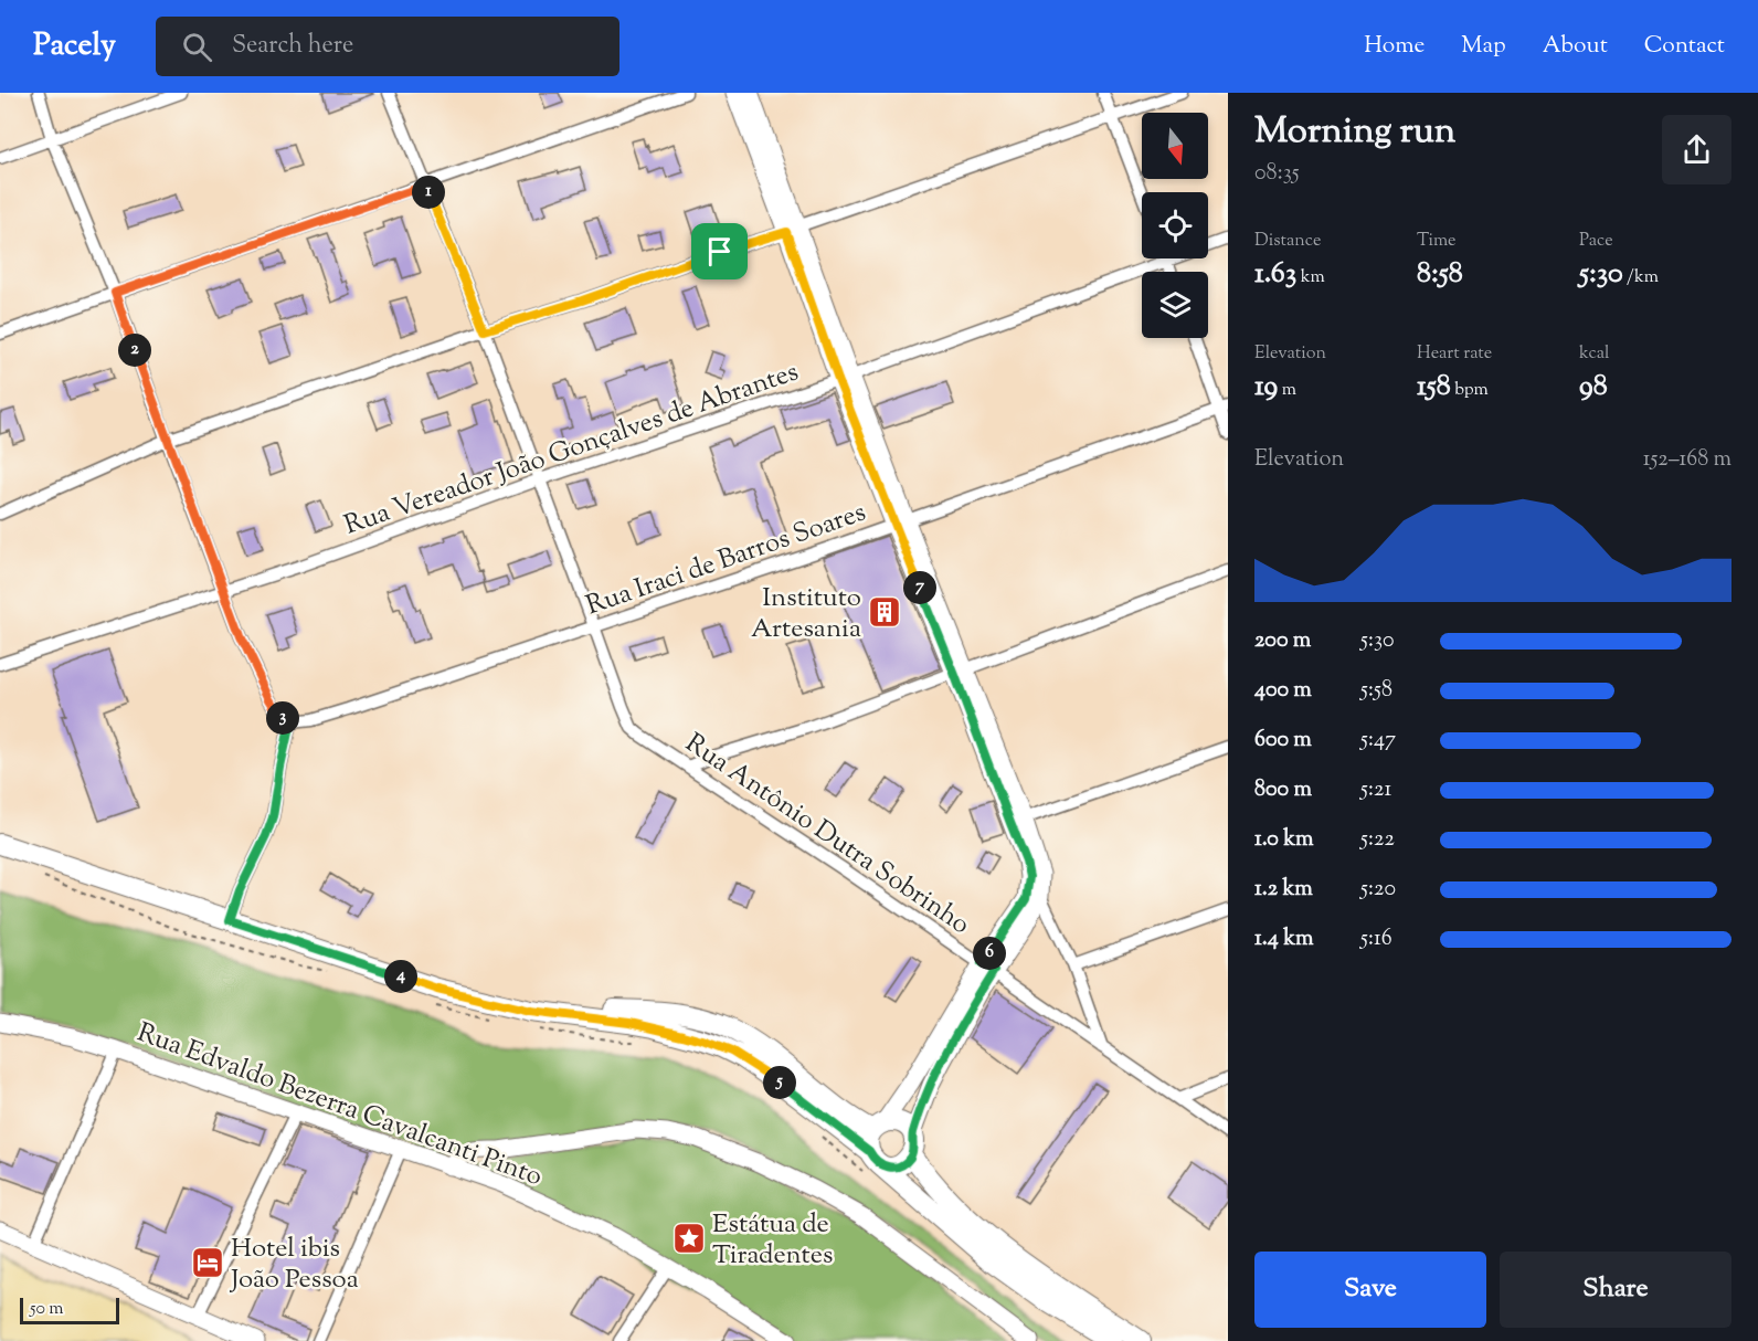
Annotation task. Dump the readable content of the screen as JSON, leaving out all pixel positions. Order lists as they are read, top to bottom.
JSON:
{
  "streets": {
    "main road": ["Rua Edvaldo Bezerra Cavalcanti Pinto"],
    "street": ["Rua Vereador João Gonçalves de Abrantes", "Rua Iraci de Barros Soares", "Rua Antônio Dutra Sobrinho"]
  },
  "crossings": [
    ["Rua Iraci de Barros Soares", "Rua Antônio Dutra Sobrinho"]
  ],
  "places": {
    "building": ["Instituto Artesania"],
    "place": ["Estátua de Tiradentes"],
    "hotel": ["Hotel ibis João Pessoa"]
  },
  "scale_bar": "50 m",
  "north": "bottom",
  "page": {
    "header": "Pacely",
    "search": "Search here",
    "nav": [
      "Home",
      "Map",
      "About",
      "Contact"
    ],
    "heading": ["Morning run", "08:35"],
    "pins": [
      "1",
      "2",
      "7",
      "3",
      "6",
      "4",
      "5"
    ],
    "stats": [
      ["Distance", "1.63 km"],
      ["Time", "8:58"],
      ["Pace", "5:30 /km"],
      ["Elevation", "19 m"],
      ["Heart rate", "158 bpm"],
      ["kcal", "98"]
    ],
    "chart": ["Elevation", "152–168 m"],
    "list": [
      {
        "name": "200 m",
        "note": "5:30"
      },
      {
        "name": "400 m",
        "note": "5:58"
      },
      {
        "name": "600 m",
        "note": "5:47"
      },
      {
        "name": "800 m",
        "note": "5:21"
      },
      {
        "name": "1.0 km",
        "note": "5:22"
      },
      {
        "name": "1.2 km",
        "note": "5:20"
      },
      {
        "name": "1.4 km",
        "note": "5:16"
      }
    ],
    "buttons": ["Save", "Share"],
    "scale": "50 m"
  }
}
